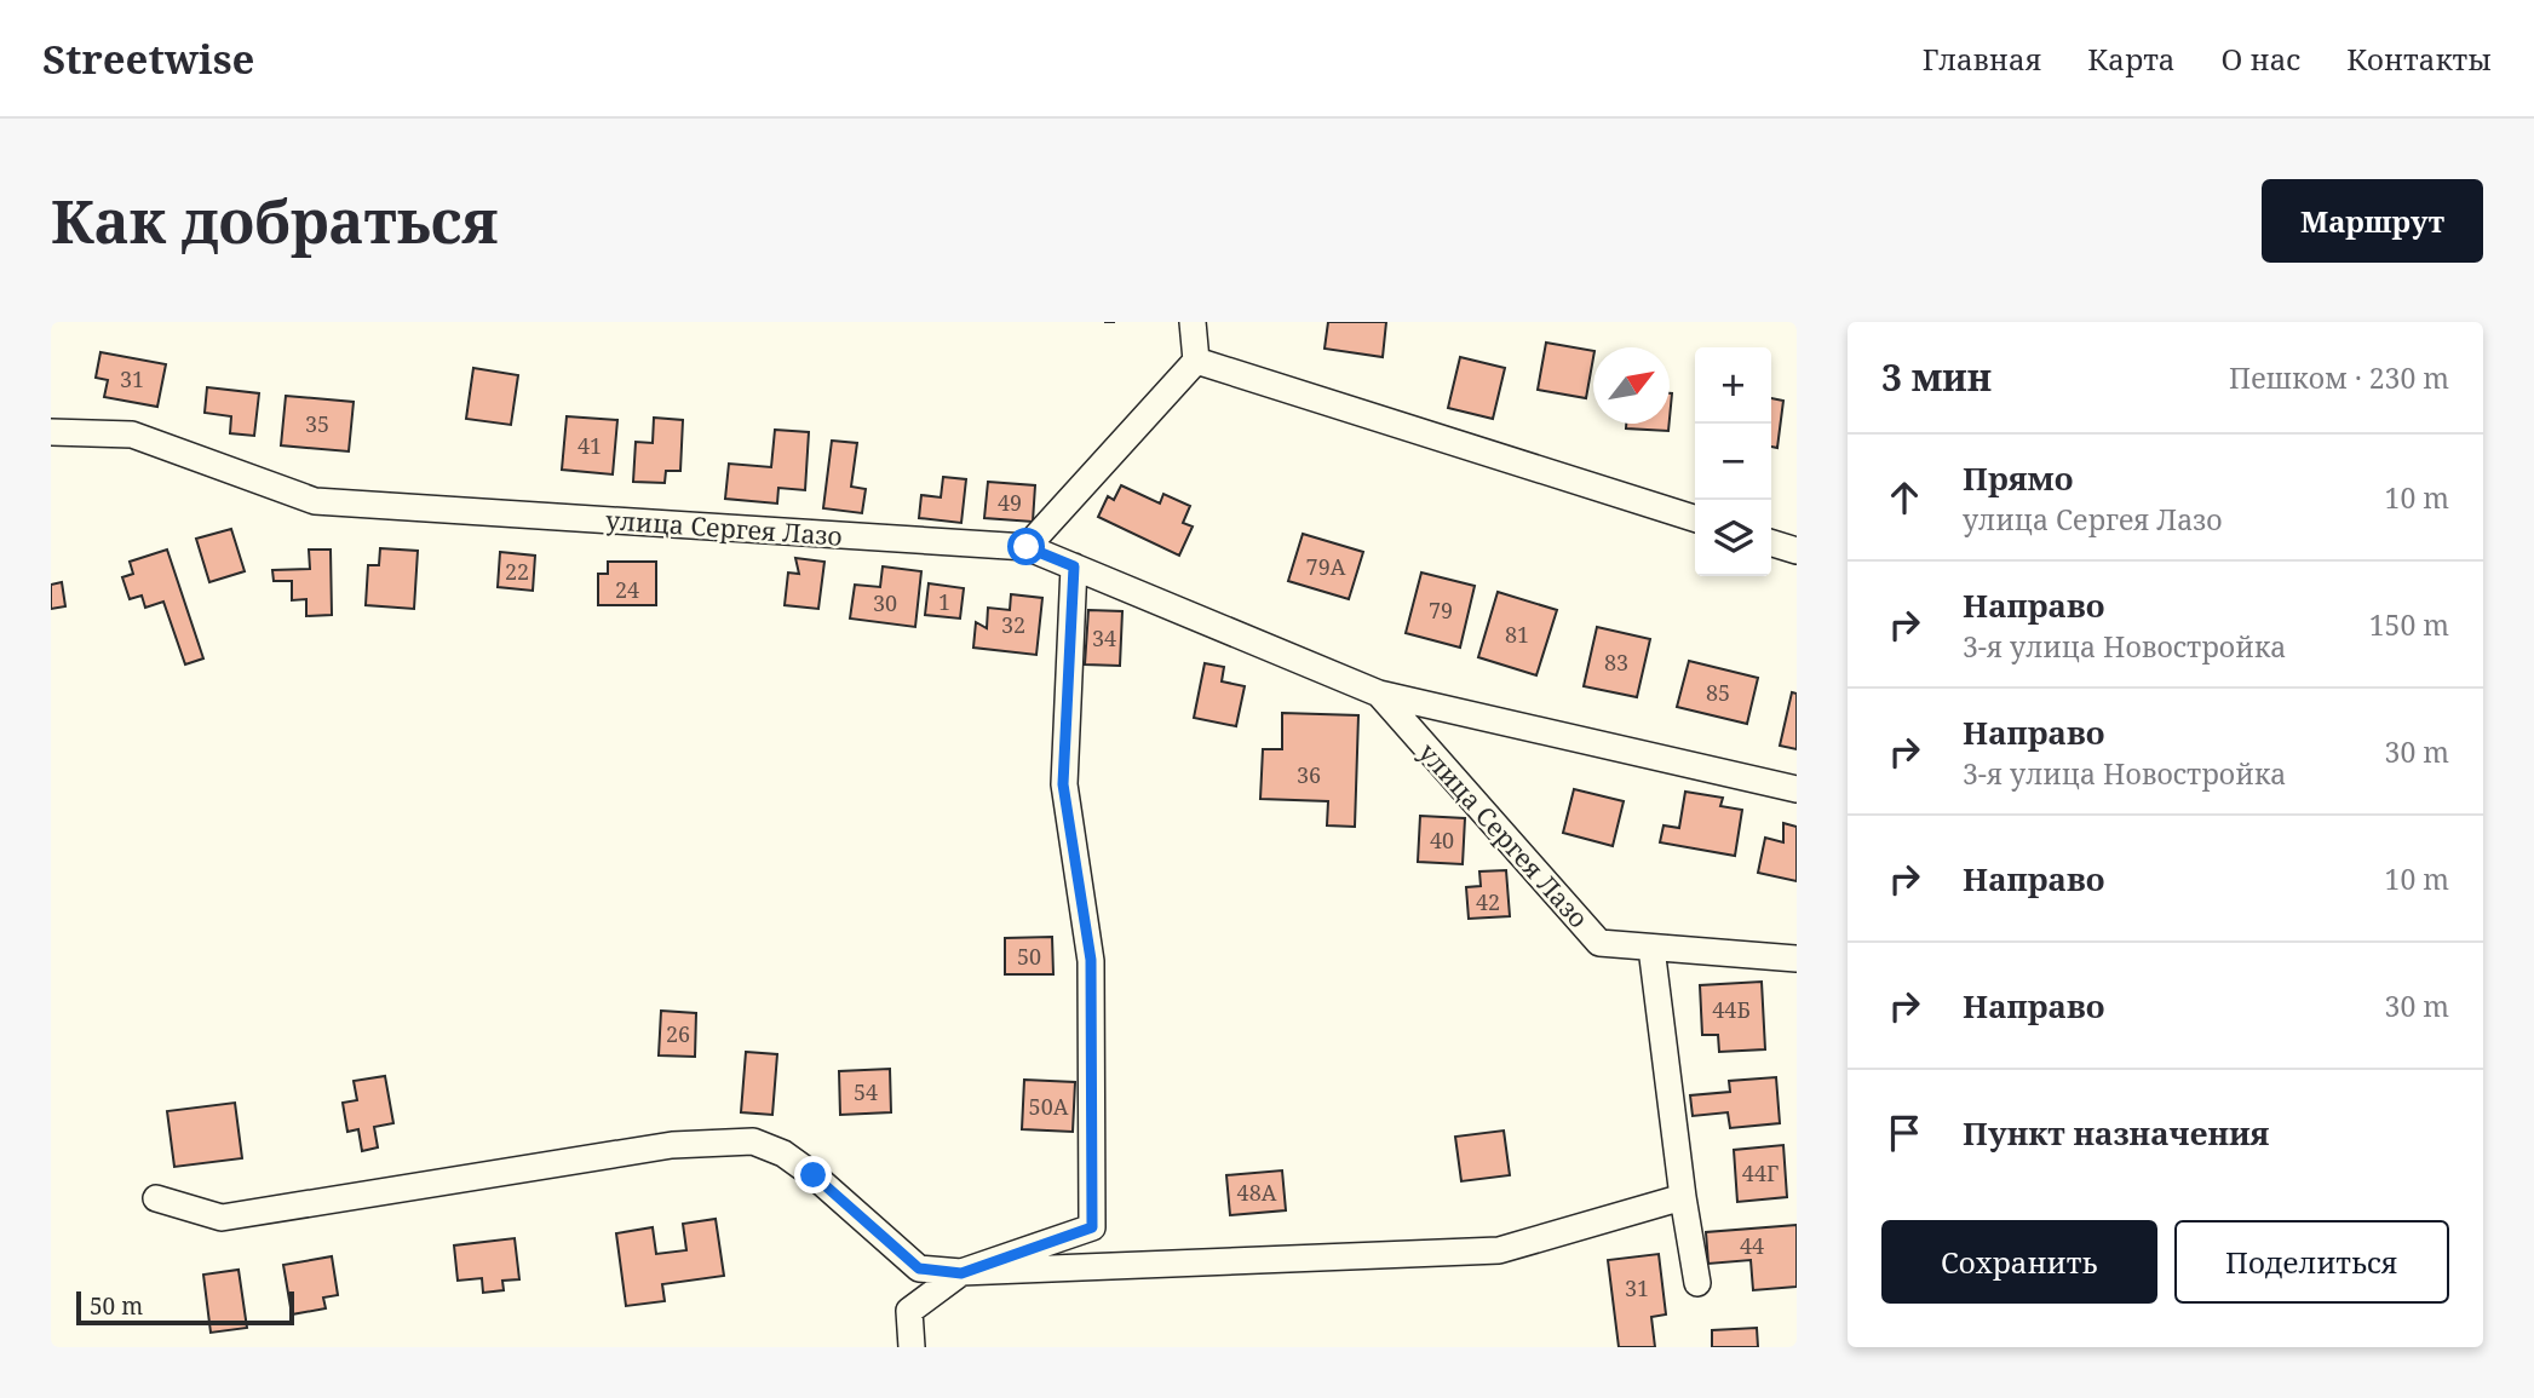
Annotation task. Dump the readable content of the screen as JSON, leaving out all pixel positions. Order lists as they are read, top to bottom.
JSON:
{
  "streets": {
    "street": ["улица Сергея Лазо"]
  },
  "house_numbers": [
    "31",
    "35",
    "41",
    "49",
    "79А",
    "22",
    "24",
    "1",
    "30",
    "79",
    "32",
    "81",
    "34",
    "83",
    "85",
    "36",
    "40",
    "42",
    "50",
    "44Б",
    "26",
    "54",
    "50А",
    "44Г",
    "48А",
    "44",
    "31"
  ],
  "scale_bar": "50 m",
  "north": "top right",
  "page": {
    "header": "Streetwise",
    "nav": [
      "Главная",
      "Карта",
      "О нас",
      "Контакты"
    ],
    "buttons": [
      "Маршрут",
      ["Сохранить", "Поделиться"]
    ],
    "title": "Как добраться",
    "heading": ["3 мин", "Пешком · 230 m"],
    "map_buttons": ["+", "−"],
    "list": [
      ["Прямо", "улица Сергея Лазо", "10 m"],
      ["Направо", "3-я улица Новостройка", "150 m"],
      ["Направо", "3-я улица Новостройка", "30 m"],
      ["Направо", "10 m"],
      ["Направо", "30 m"],
      "Пункт назначения"
    ],
    "scale": "50 m"
  }
}
